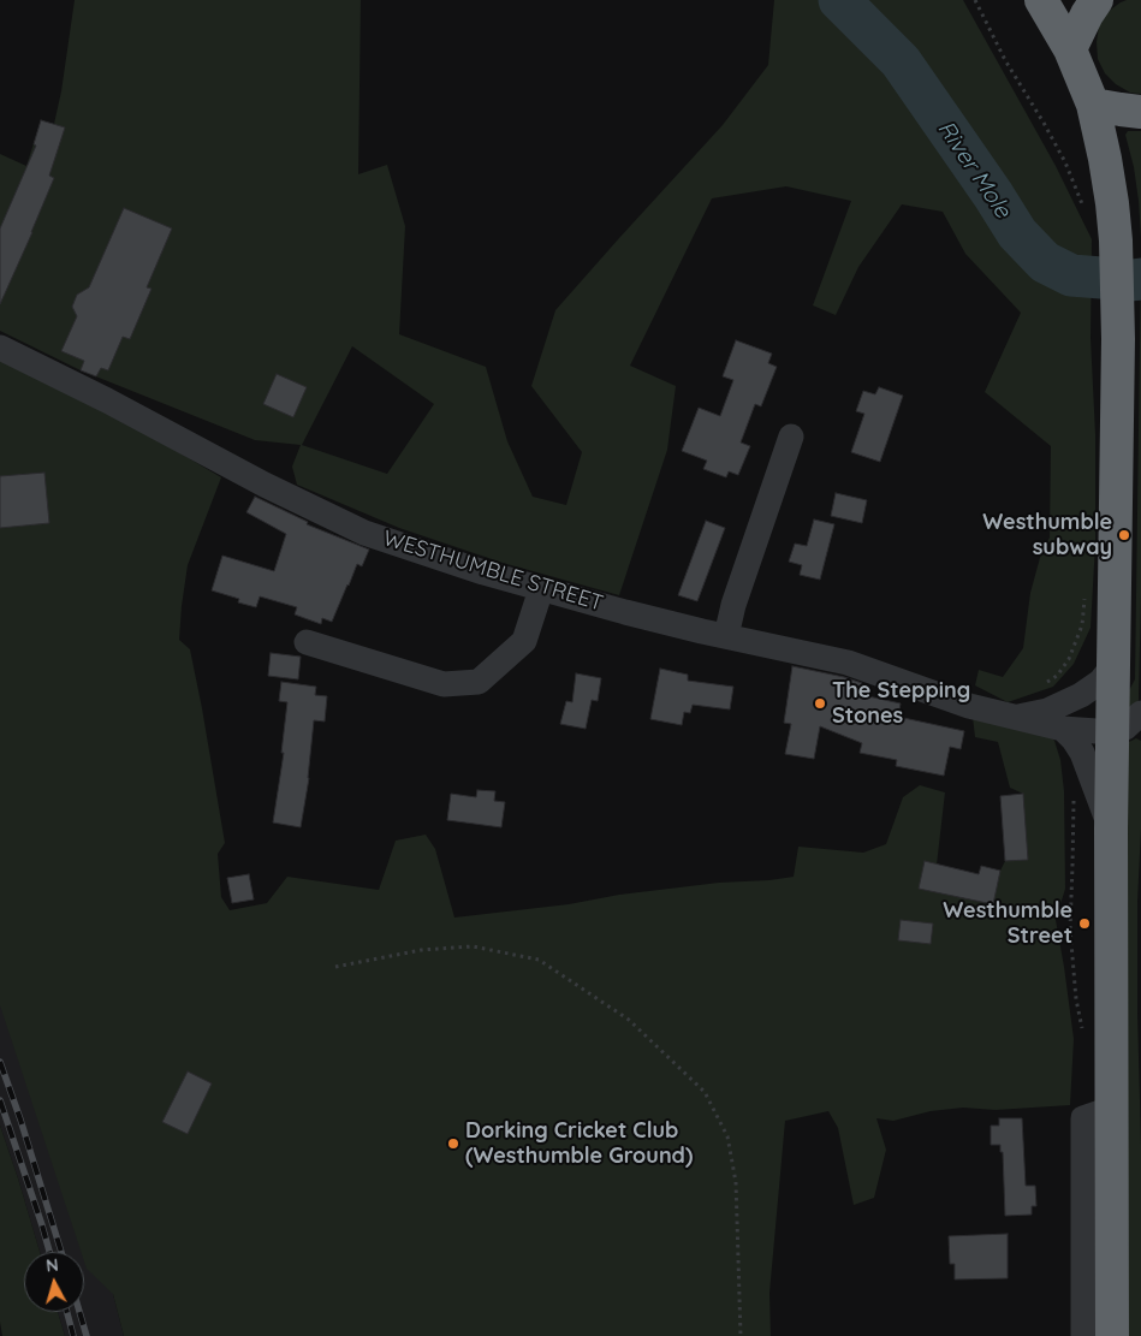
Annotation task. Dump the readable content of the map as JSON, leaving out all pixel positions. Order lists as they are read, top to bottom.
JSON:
{
  "streets": {
    "street": ["WESTHUMBLE STREET"]
  },
  "water": ["River Mole"],
  "places": [
    "Westhumble subway",
    "The Stepping Stones",
    "Westhumble Street",
    "Dorking Cricket Club (Westhumble Ground)"
  ],
  "north": "top"
}
